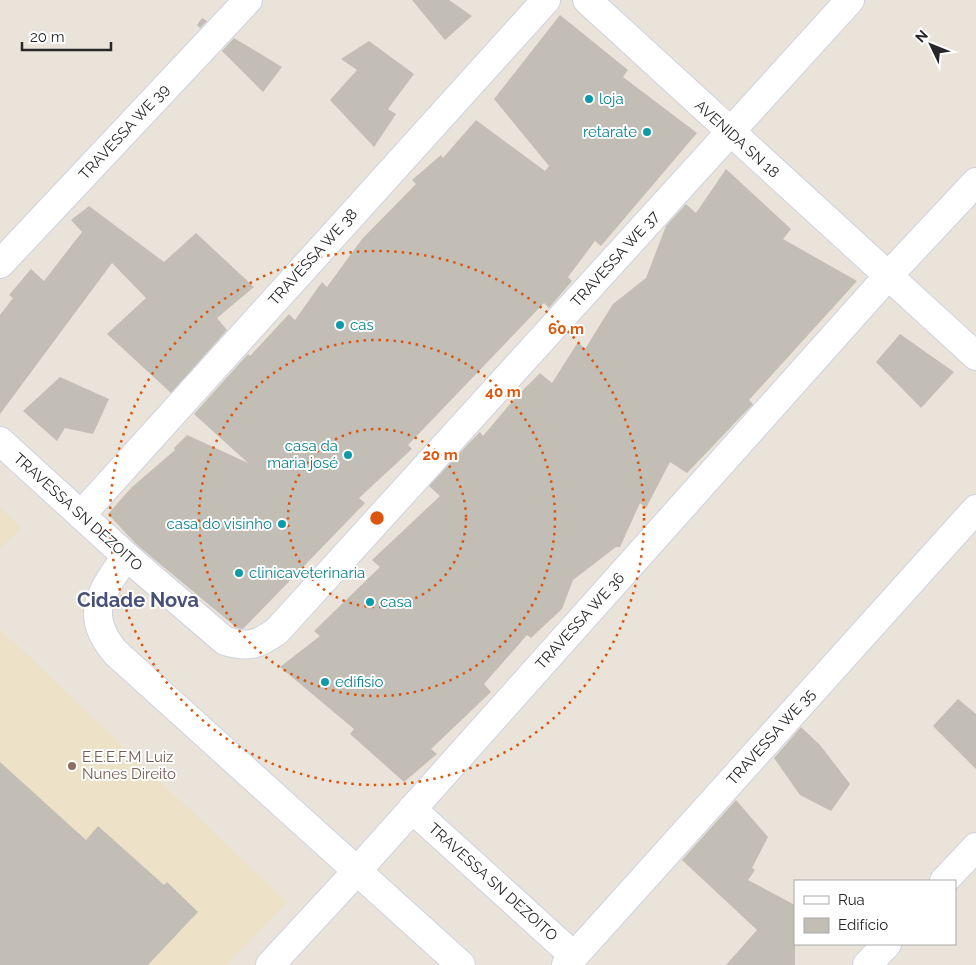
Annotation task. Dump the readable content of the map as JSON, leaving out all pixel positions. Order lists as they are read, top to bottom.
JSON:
{
  "streets": {
    "street": [
      "TRAVESSA WE 39",
      "AVENIDA SN 18",
      "TRAVESSA WE 38",
      "TRAVESSA WE 37",
      "TRAVESSA SN DEZOITO",
      "TRAVESSA WE 36",
      "TRAVESSA WE 35"
    ]
  },
  "crossings": [
    ["AVENIDA SN 18", "TRAVESSA WE 37"],
    ["AVENIDA SN 18", "TRAVESSA WE 36"],
    ["TRAVESSA WE 38", "TRAVESSA SN DEZOITO"],
    ["TRAVESSA WE 37", "TRAVESSA SN DEZOITO"],
    ["TRAVESSA SN DEZOITO", "TRAVESSA WE 36"],
    ["TRAVESSA SN DEZOITO", "TRAVESSA WE 35"]
  ],
  "districts": ["Cidade Nova"],
  "places": [
    "loja",
    "retarate",
    "cas",
    "casa da maria josé",
    "casa do visinho",
    "clinicaveterinaria",
    "casa",
    "edifisio",
    "E.E.E.F.M Luiz Nunes Direito"
  ],
  "legend": ["Rua", "Edifício"],
  "scale_bar": "20 m",
  "north": "top left",
  "rings": ["60 m", "40 m", "20 m"]
}
